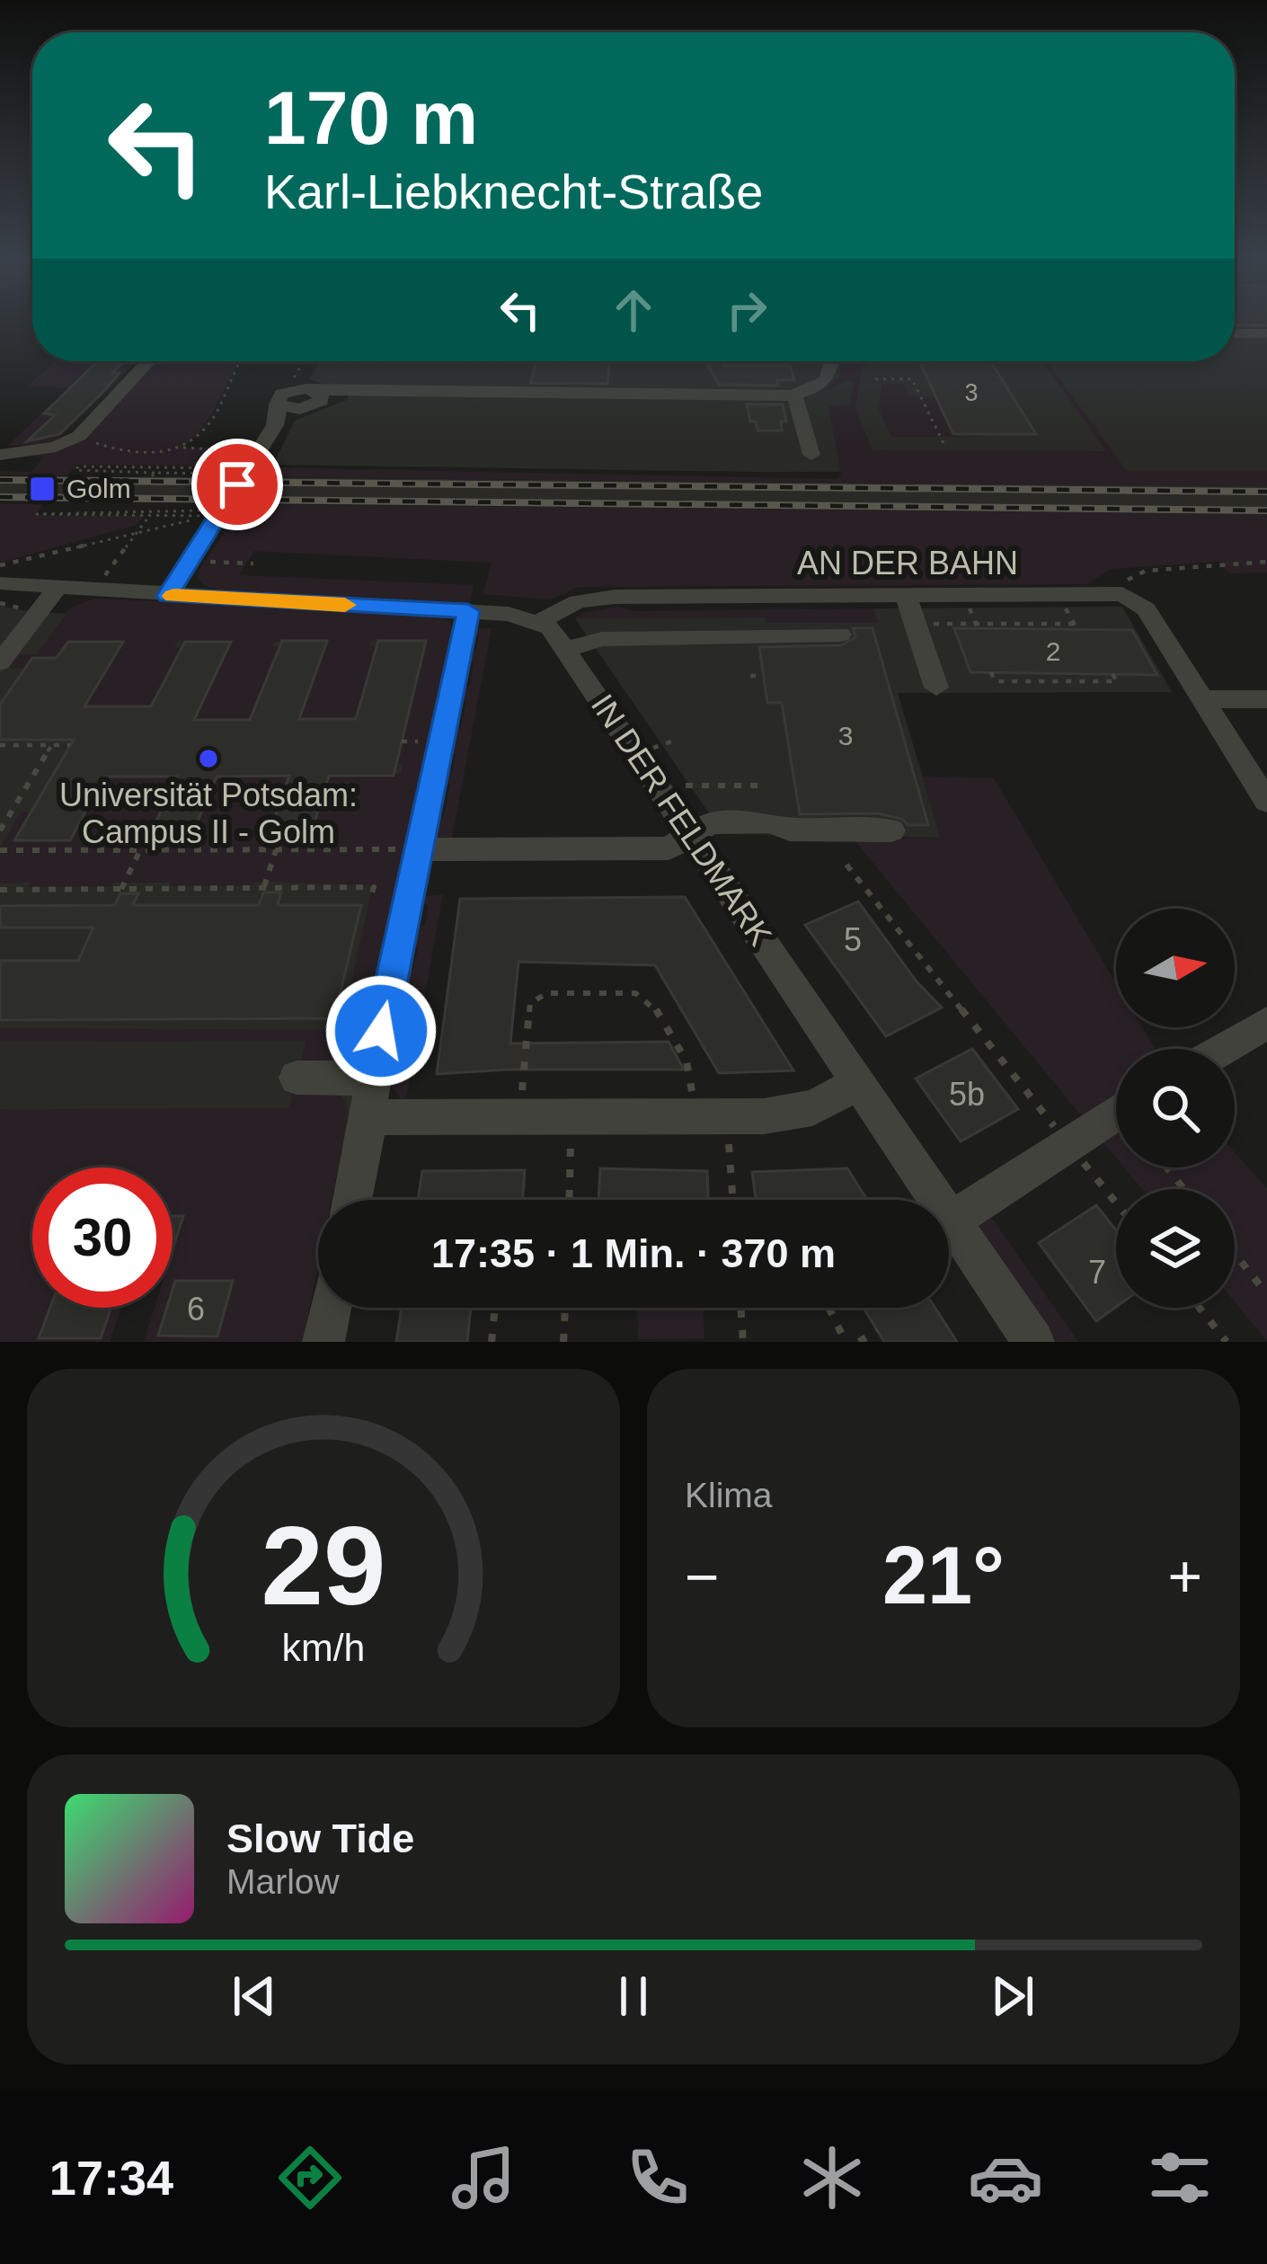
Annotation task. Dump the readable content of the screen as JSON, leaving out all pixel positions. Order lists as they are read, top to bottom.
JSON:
{
  "streets": {
    "street": ["AN DER BAHN", "IN DER FELDMARK"]
  },
  "crossings": [
    ["AN DER BAHN", "IN DER FELDMARK"]
  ],
  "places": {
    "transit": ["Golm"],
    "other": ["Universität Potsdam: Campus II - Golm"]
  },
  "house_numbers": [
    "3",
    "2",
    "3",
    "5",
    "5b",
    "7",
    "6"
  ],
  "north": "right",
  "page": {
    "turn": ["170 m", "Karl-Liebknecht-Straße"],
    "limit": "30",
    "trip": "17:35 · 1 Min. · 370 m",
    "tile": "Klima",
    "heat": ["−", "21°", "+"],
    "song": ["Slow Tide", "Marlow"],
    "tabs": "17:34",
    "gauge": ["29", "km/h"]
  }
}
